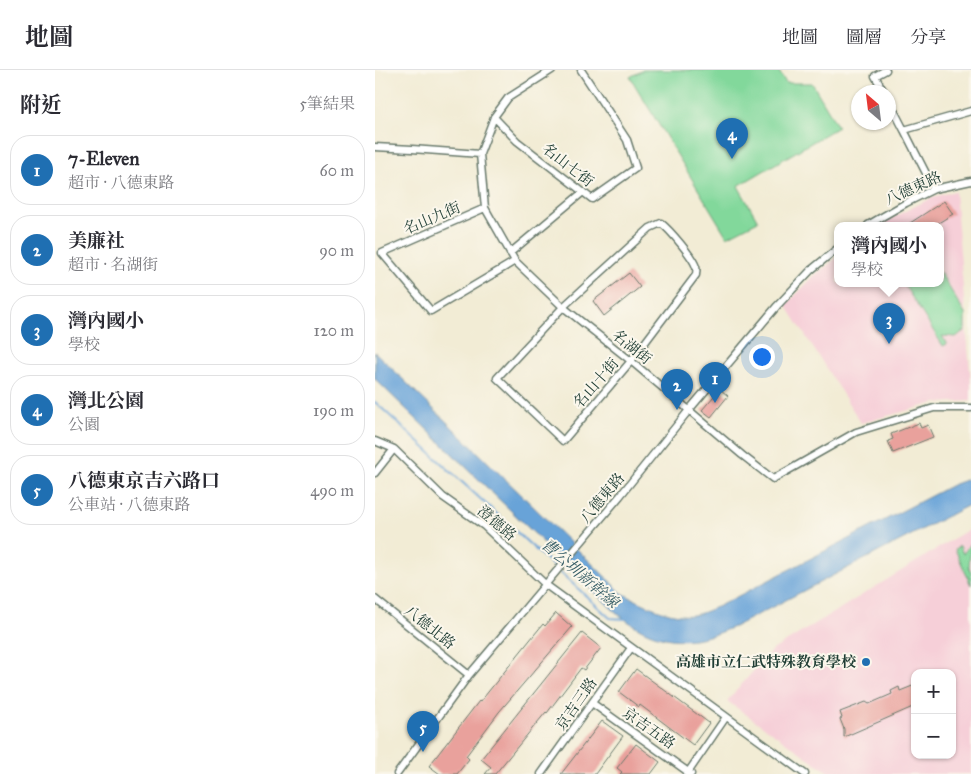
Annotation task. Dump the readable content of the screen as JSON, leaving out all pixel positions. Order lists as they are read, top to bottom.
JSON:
{
  "streets": {
    "street": [
      "名山七街",
      "八德東路",
      "名山九街",
      "名湖街",
      "名山十街",
      "澄德路",
      "八德北路",
      "京吉三路",
      "京吉五路"
    ]
  },
  "crossings": [
    ["名山七街", "名湖街"],
    ["八德東路", "名湖街"],
    ["八德東路", "澄德路"],
    ["八德東路", "八德北路"],
    ["名山九街", "名湖街"],
    ["名湖街", "名山十街"],
    ["澄德路", "京吉三路"],
    ["京吉三路", "京吉五路"]
  ],
  "water": ["曹公圳新幹線"],
  "places": ["高雄市立仁武特殊教育學校"],
  "north": "top left",
  "page": {
    "header": "地圖",
    "nav": ["地圖", "圖層", "分享"],
    "heading": ["附近", "5筆結果"],
    "pins": [
      "4",
      "3",
      "1",
      "2",
      "5"
    ],
    "list": [
      {
        "mark": "1",
        "name": "7-Eleven",
        "note": "超市 · 八德東路",
        "value": "60 m"
      },
      {
        "mark": "2",
        "name": "美廉社",
        "note": "超市 · 名湖街",
        "value": "90 m"
      },
      {
        "mark": "3",
        "name": "灣內國小",
        "note": "學校",
        "value": "120 m"
      },
      {
        "mark": "4",
        "name": "灣北公園",
        "note": "公園",
        "value": "190 m"
      },
      {
        "mark": "5",
        "name": "八德東京吉六路口",
        "note": "公車站 · 八德東路",
        "value": "490 m"
      }
    ],
    "popup": ["灣內國小", "學校"],
    "map_buttons": ["+", "−"]
  }
}
